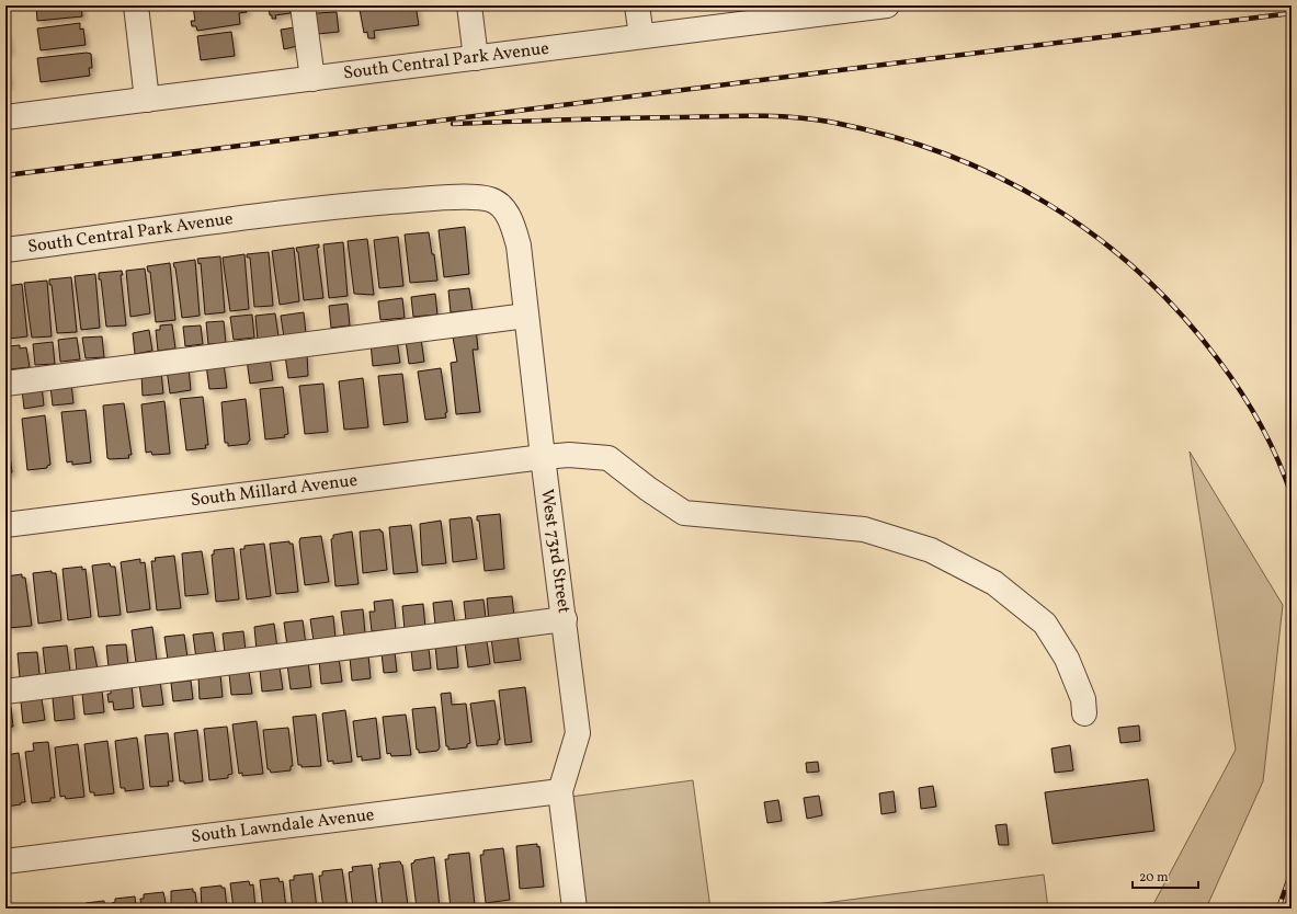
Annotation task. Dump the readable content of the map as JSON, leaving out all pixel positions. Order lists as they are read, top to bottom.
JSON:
{
  "streets": {
    "street": [
      "South Central Park Avenue",
      "South Millard Avenue",
      "West 73rd Street",
      "South Lawndale Avenue"
    ]
  },
  "crossings": [
    ["South Central Park Avenue", "West 73rd Street"],
    ["South Millard Avenue", "West 73rd Street"],
    ["West 73rd Street", "South Lawndale Avenue"]
  ],
  "scale_bar": "20 m"
}
